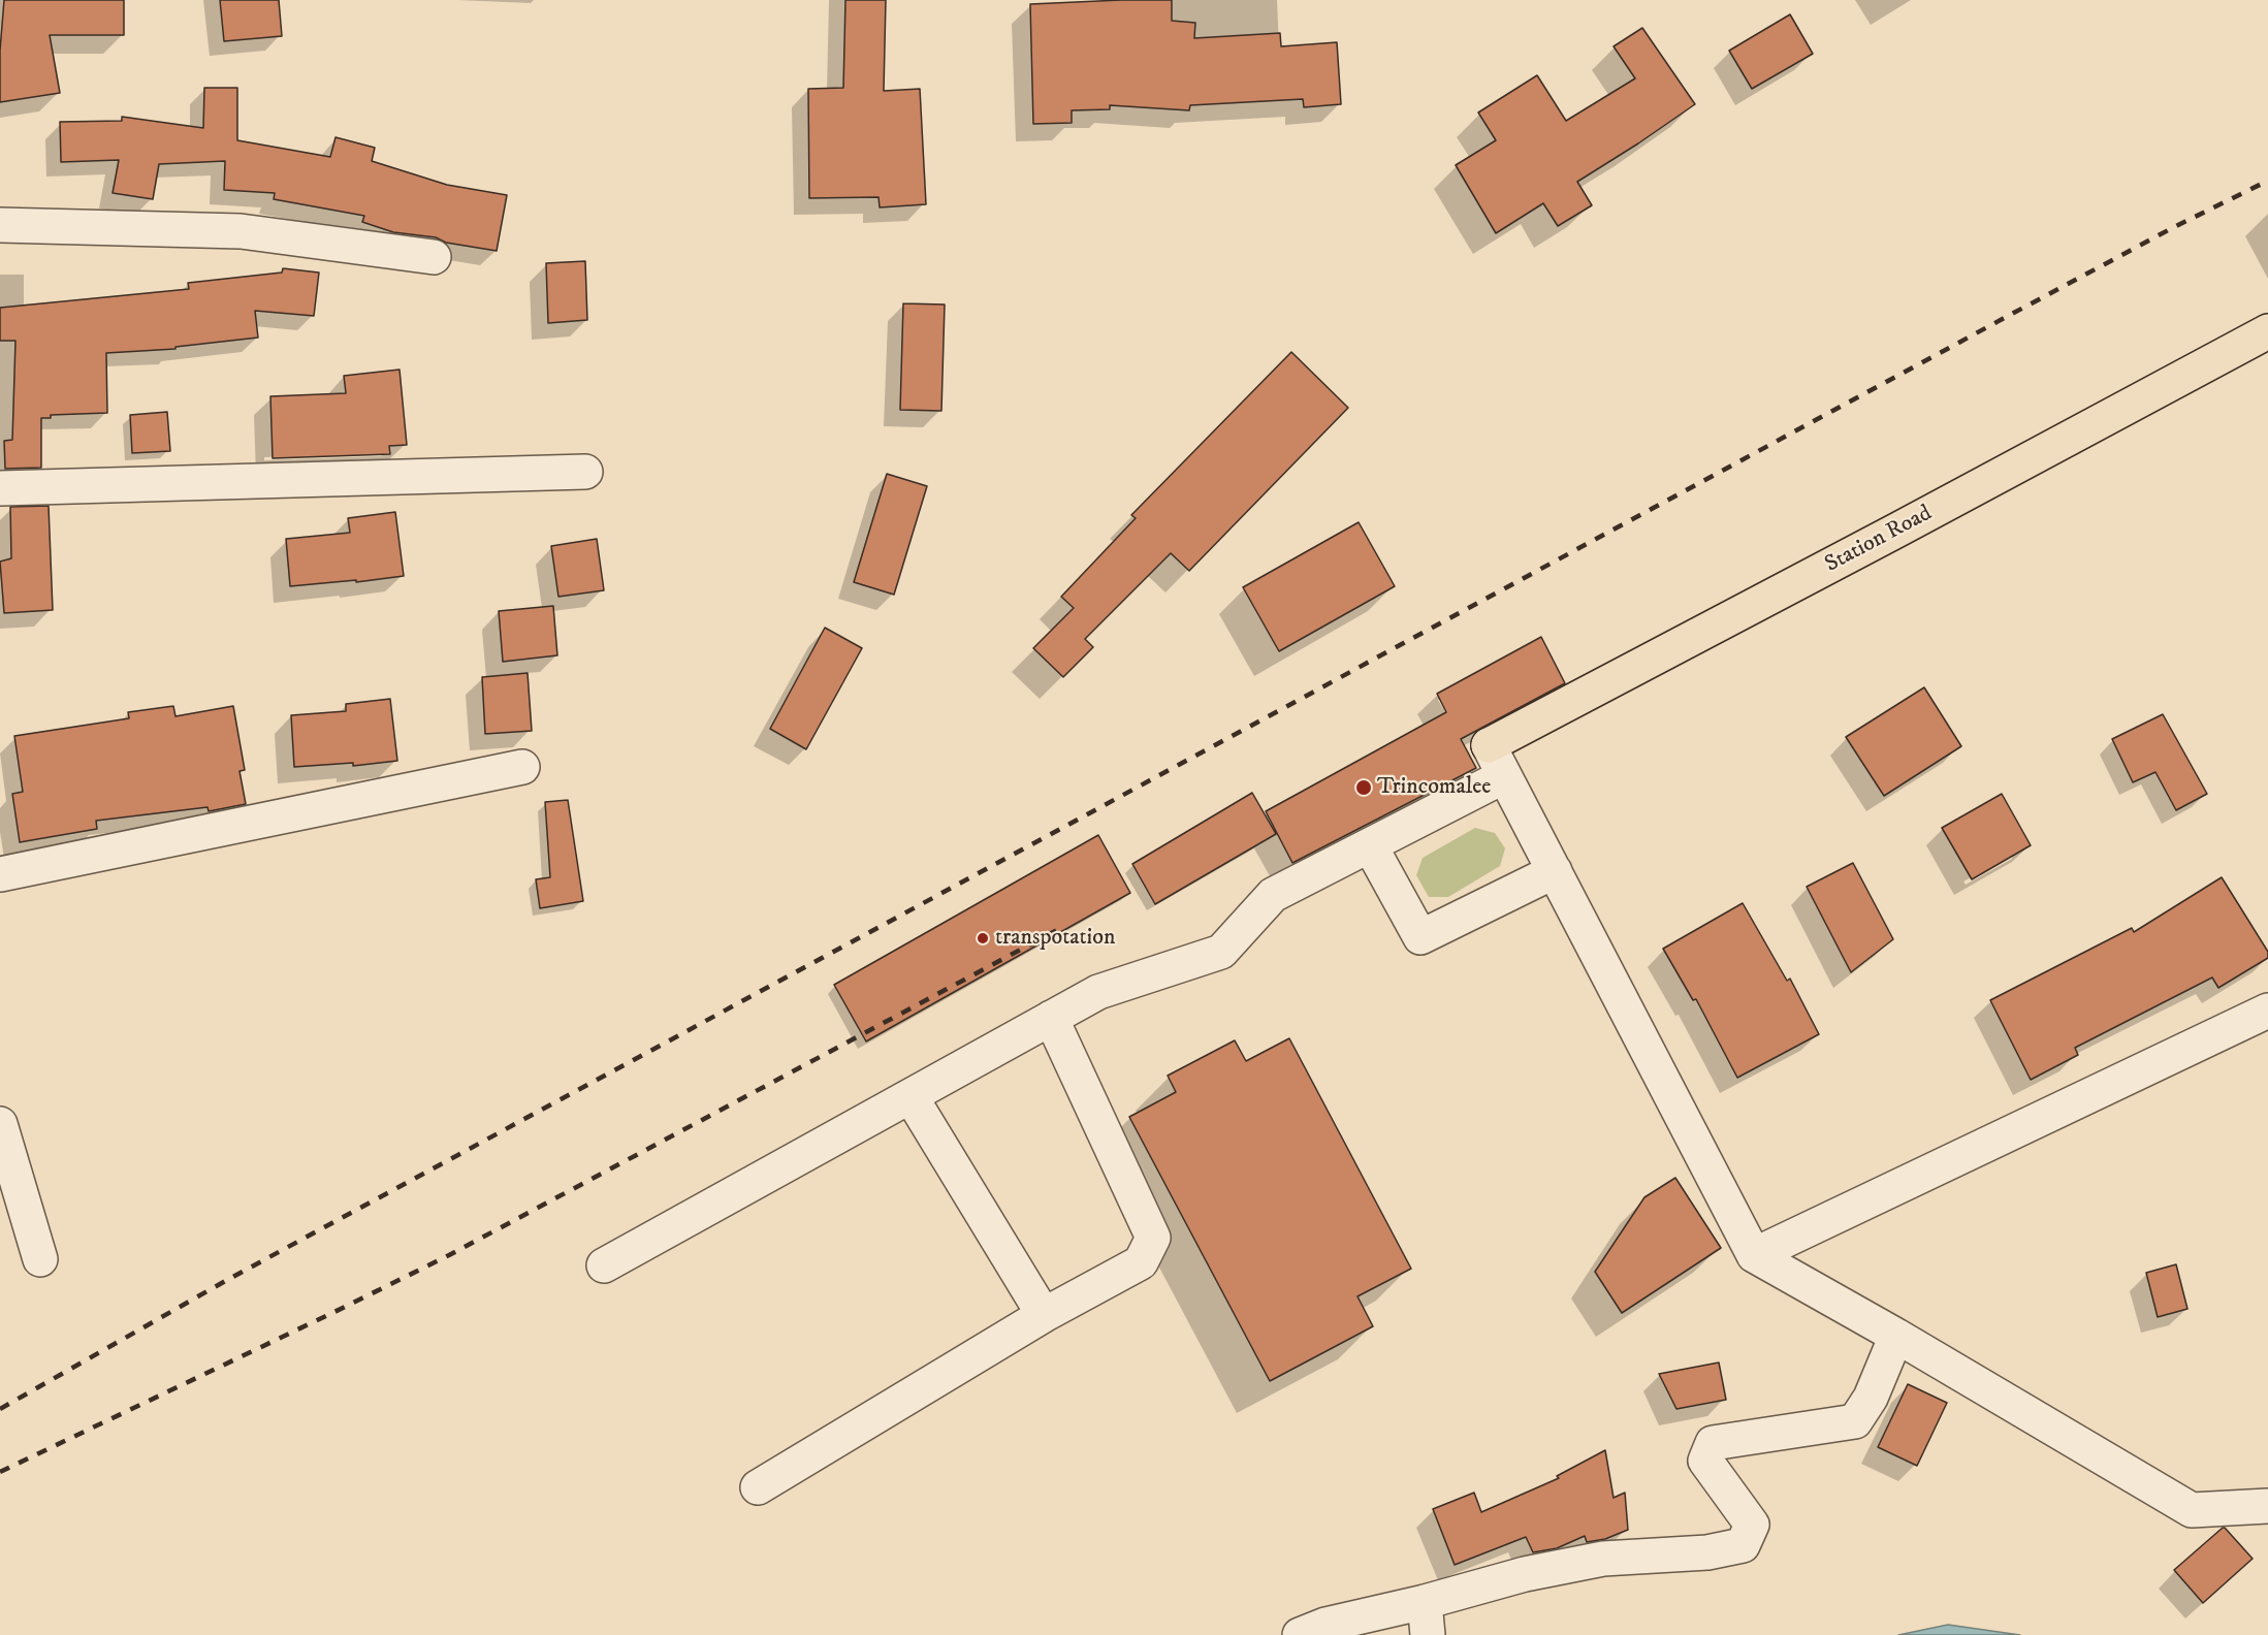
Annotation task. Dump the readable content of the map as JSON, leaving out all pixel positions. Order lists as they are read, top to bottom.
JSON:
{
  "streets": {
    "main road": ["Station Road"]
  },
  "places": ["Trincomalee", "transpotation"]
}
